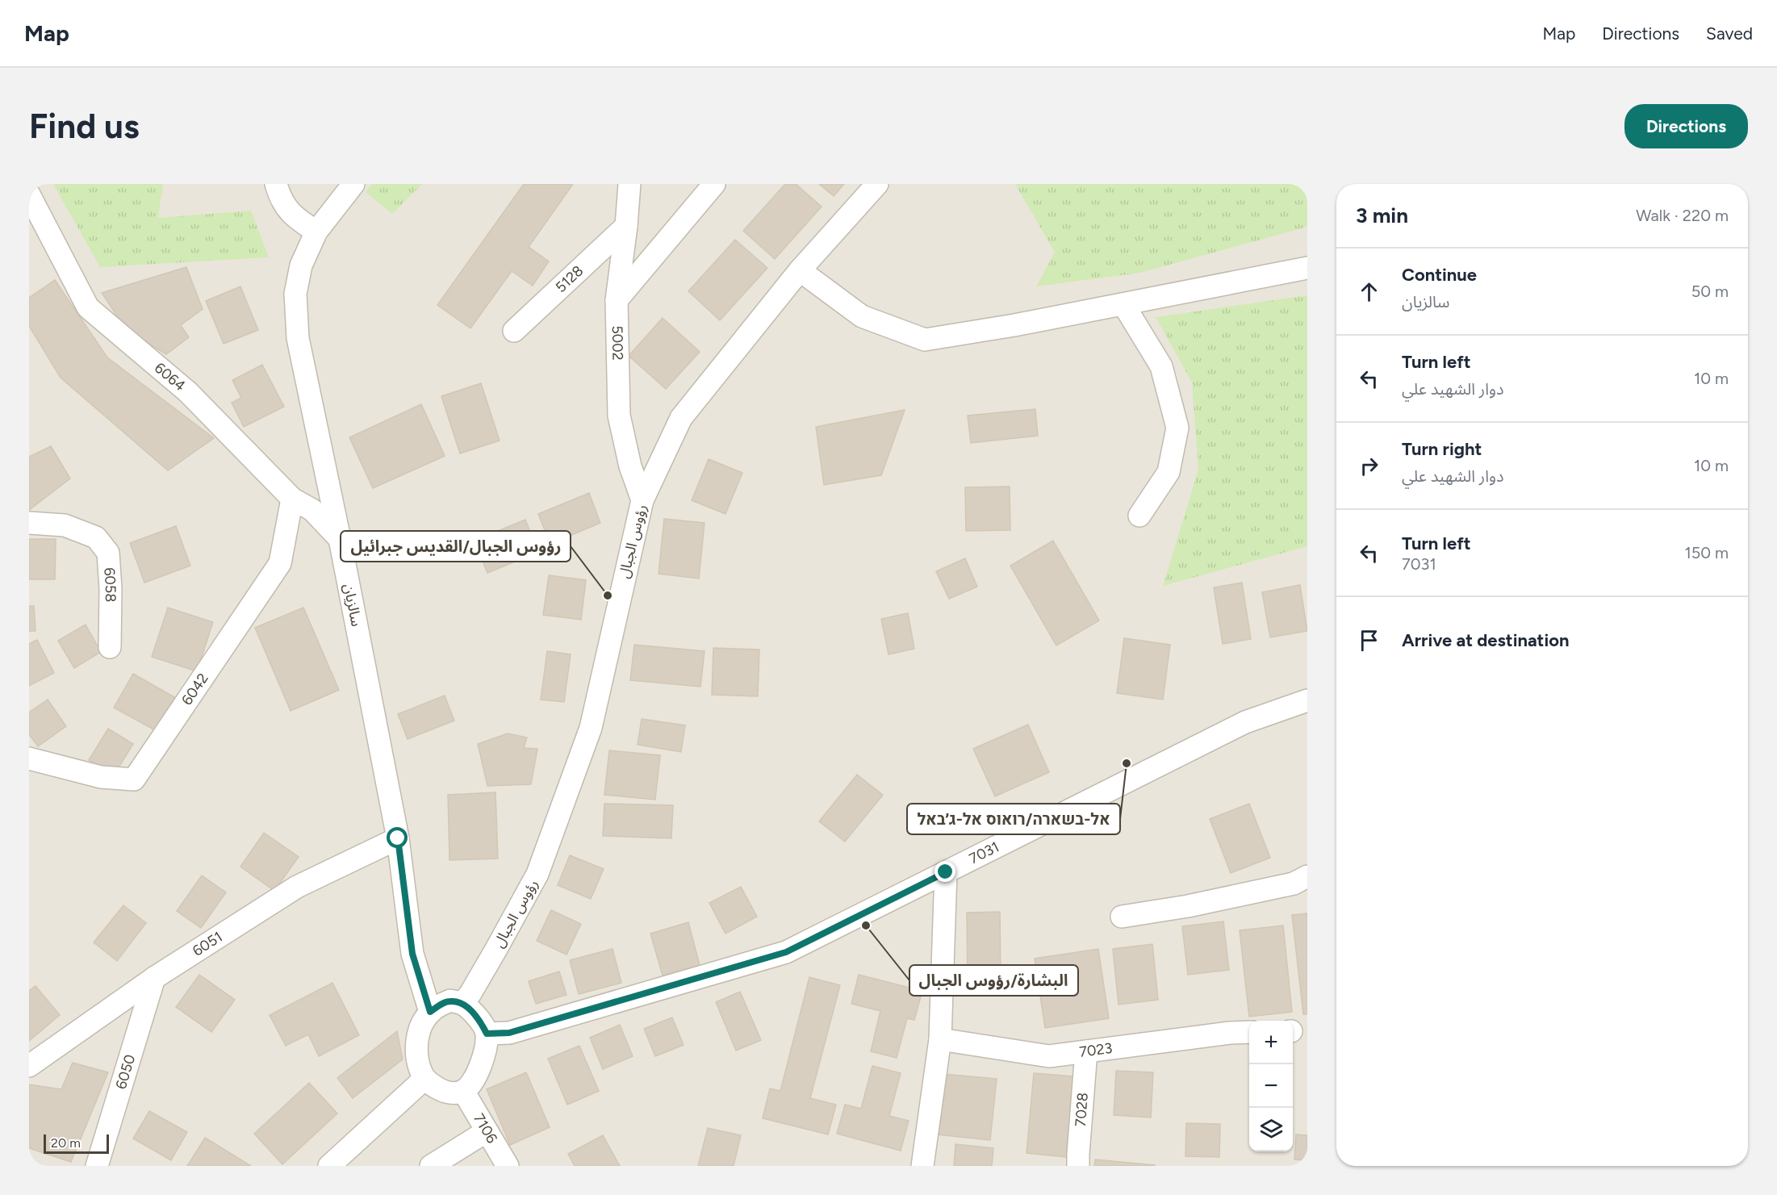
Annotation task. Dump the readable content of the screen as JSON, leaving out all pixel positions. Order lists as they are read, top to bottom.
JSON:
{
  "streets": {
    "street": [
      "5128",
      "5002",
      "6064",
      "رؤوس الجبال",
      "6058",
      "سالزيان",
      "6042",
      "7031",
      "6051",
      "7023",
      "6050",
      "7028",
      "7106"
    ]
  },
  "crossings": [
    ["5128", "5002"],
    ["5002", "رؤوس الجبال"],
    ["6064", "سالزيان"],
    ["6064", "6042"],
    ["رؤوس الجبال", "سالزيان"],
    ["رؤوس الجبال", "7031"],
    ["رؤوس الجبال", "7106"],
    ["سالزيان", "7031"],
    ["سالزيان", "6051"],
    ["سالزيان", "7106"],
    ["7031", "7106"],
    ["6051", "6050"],
    ["7023", "7028"]
  ],
  "places": ["رؤوس الجبال/القديس جبرائيل", "אל-בשארה/רואוס אל-ג׳באל", "البشارة/رؤوس الجبال"],
  "scale_bar": "20 m",
  "page": {
    "header": "Map",
    "nav": ["Map", "Directions", "Saved"],
    "buttons": "Directions",
    "title": "Find us",
    "heading": ["3 min", "Walk · 220 m"],
    "list": [
      ["Continue", "سالزيان", "50 m"],
      ["Turn left", "دوار الشهيد علي", "10 m"],
      ["Turn right", "دوار الشهيد علي", "10 m"],
      ["Turn left", "7031", "150 m"],
      "Arrive at destination"
    ],
    "map_buttons": ["+", "−"],
    "scale": "20 m"
  }
}
